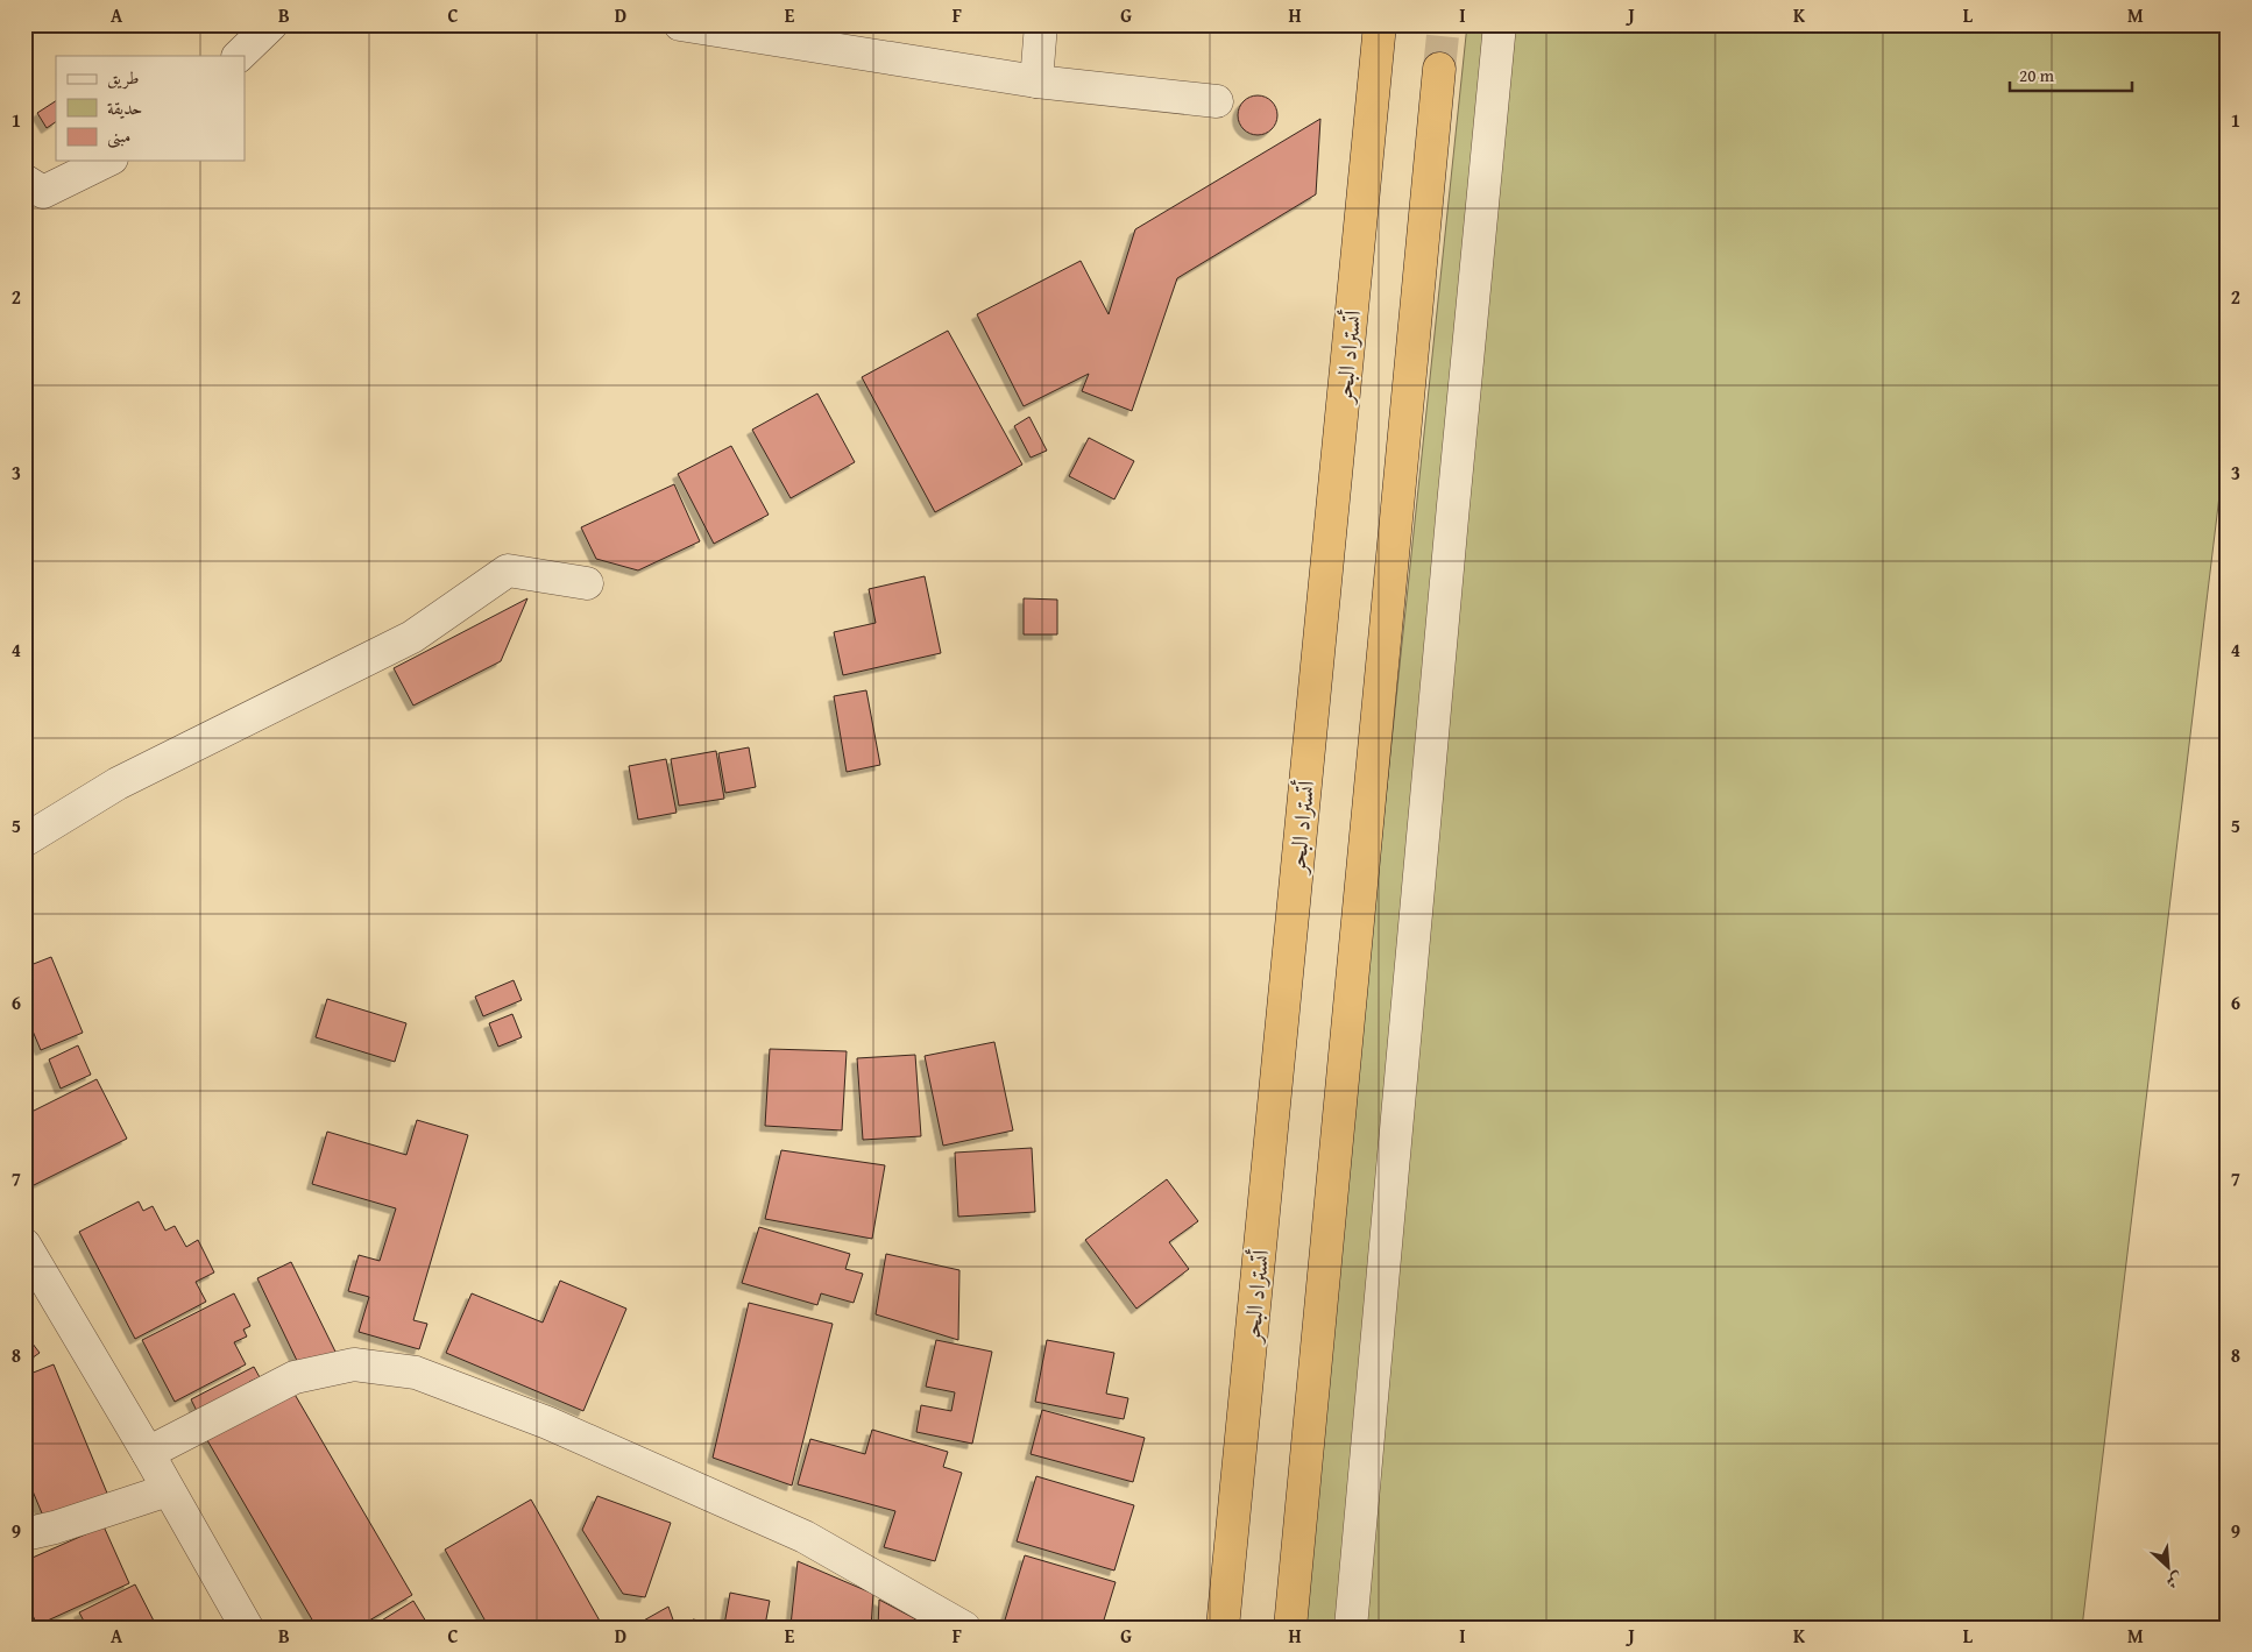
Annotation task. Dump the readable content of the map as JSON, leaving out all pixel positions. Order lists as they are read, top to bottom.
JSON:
{
  "streets": {
    "highway": ["أتستراد البحر"]
  },
  "legend": ["طريق", "حديقة", "مبنى"],
  "scale_bar": "20 m",
  "north": "bottom right",
  "grid": {
    "columns": [
      "A",
      "B",
      "C",
      "D",
      "E",
      "F",
      "G",
      "H",
      "I",
      "J",
      "K",
      "L",
      "M"
    ],
    "rows": [
      "1",
      "2",
      "3",
      "4",
      "5",
      "6",
      "7",
      "8",
      "9"
    ]
  }
}
